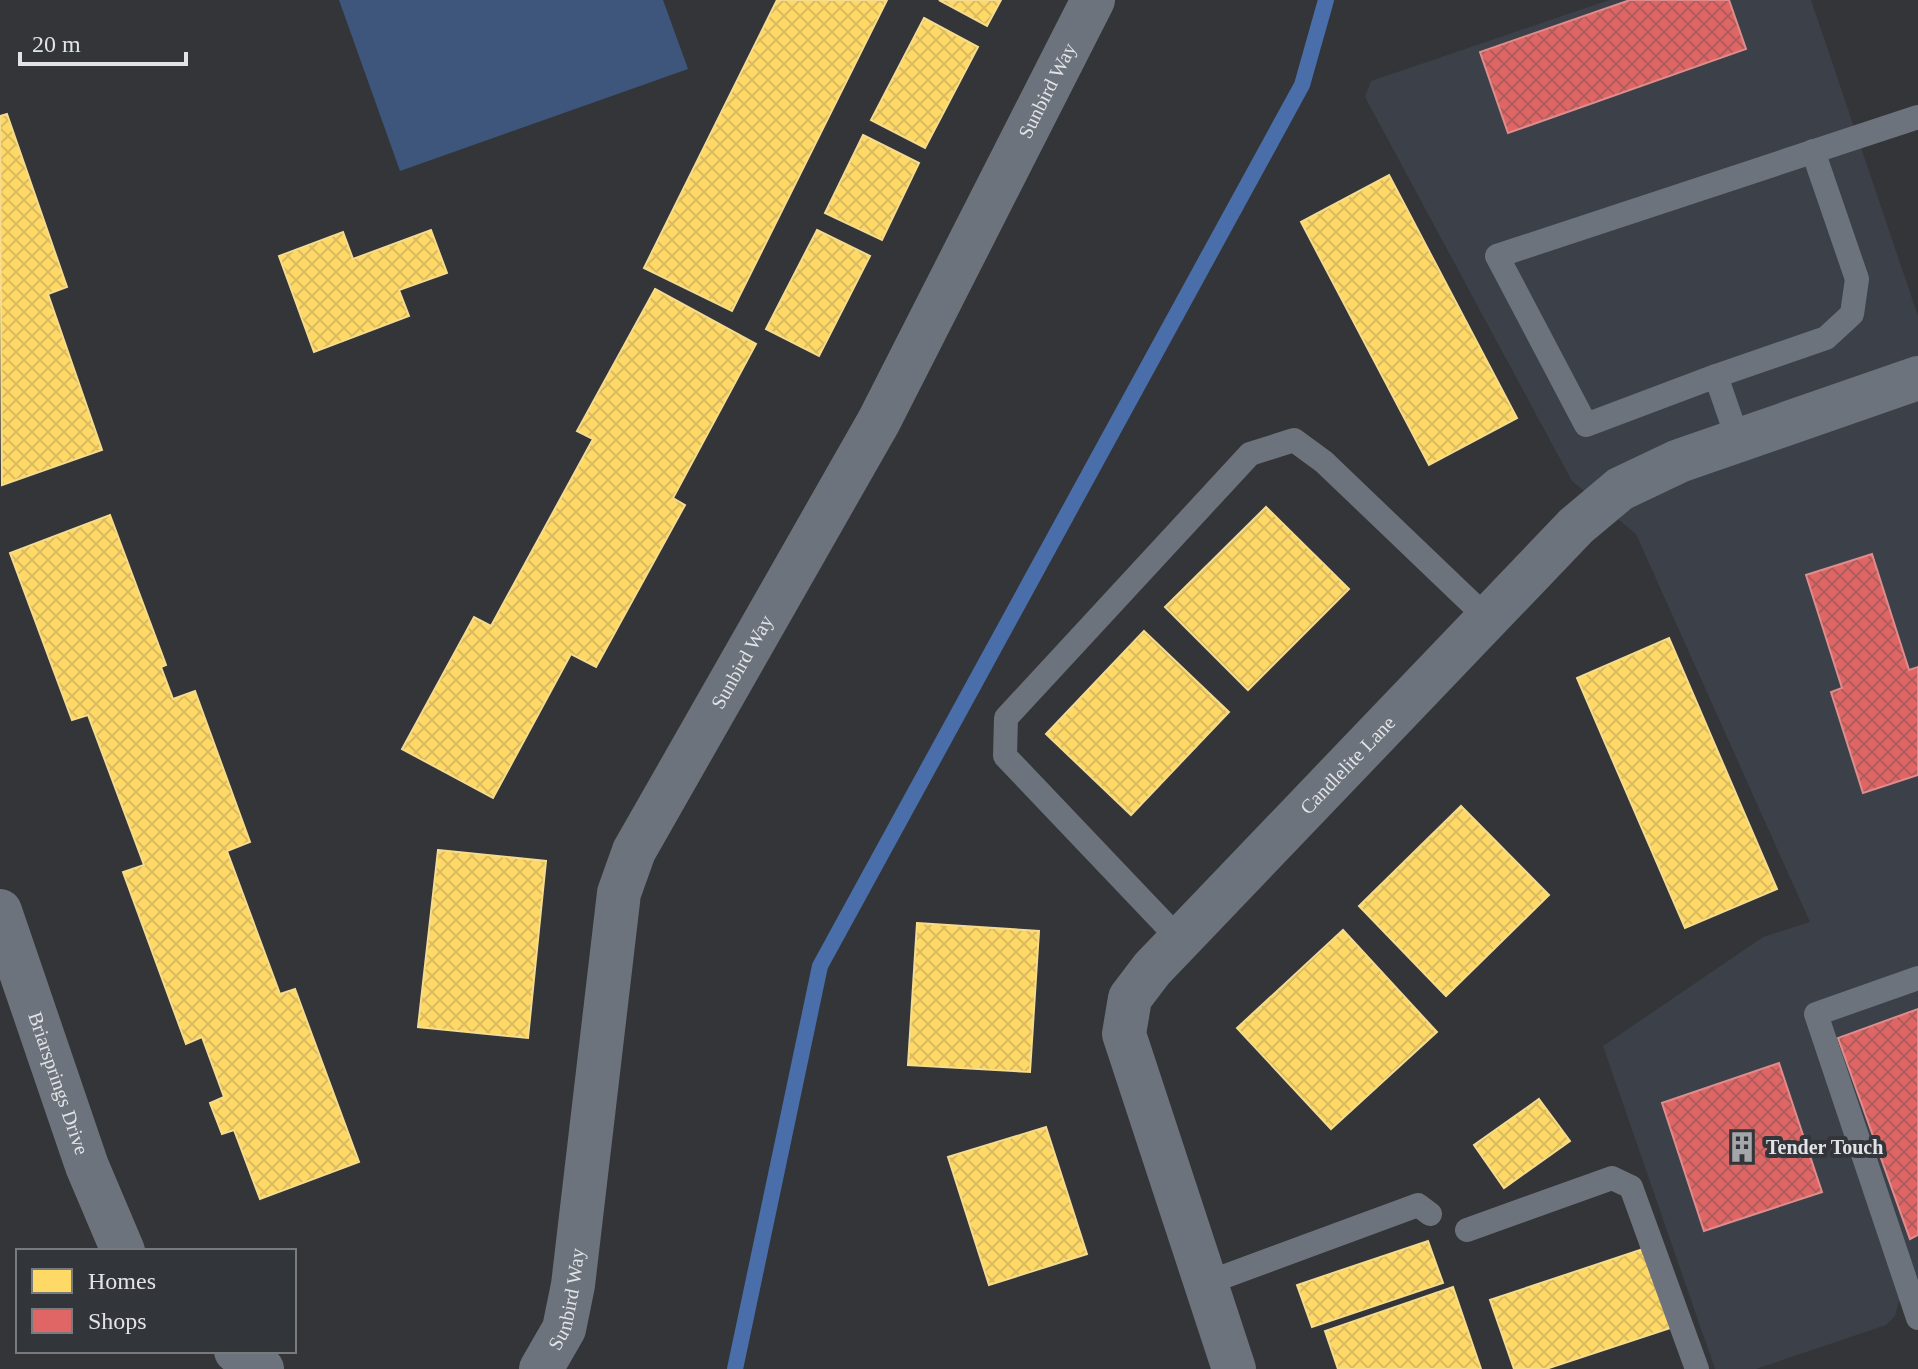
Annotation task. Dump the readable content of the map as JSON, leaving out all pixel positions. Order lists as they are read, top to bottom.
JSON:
{
  "streets": {
    "street": ["Sunbird Way", "Candlelite Lane", "Briarsprings Drive"]
  },
  "places": {
    "building": ["Tender Touch"]
  },
  "legend": ["Homes", "Shops"],
  "scale_bar": "20 m"
}
